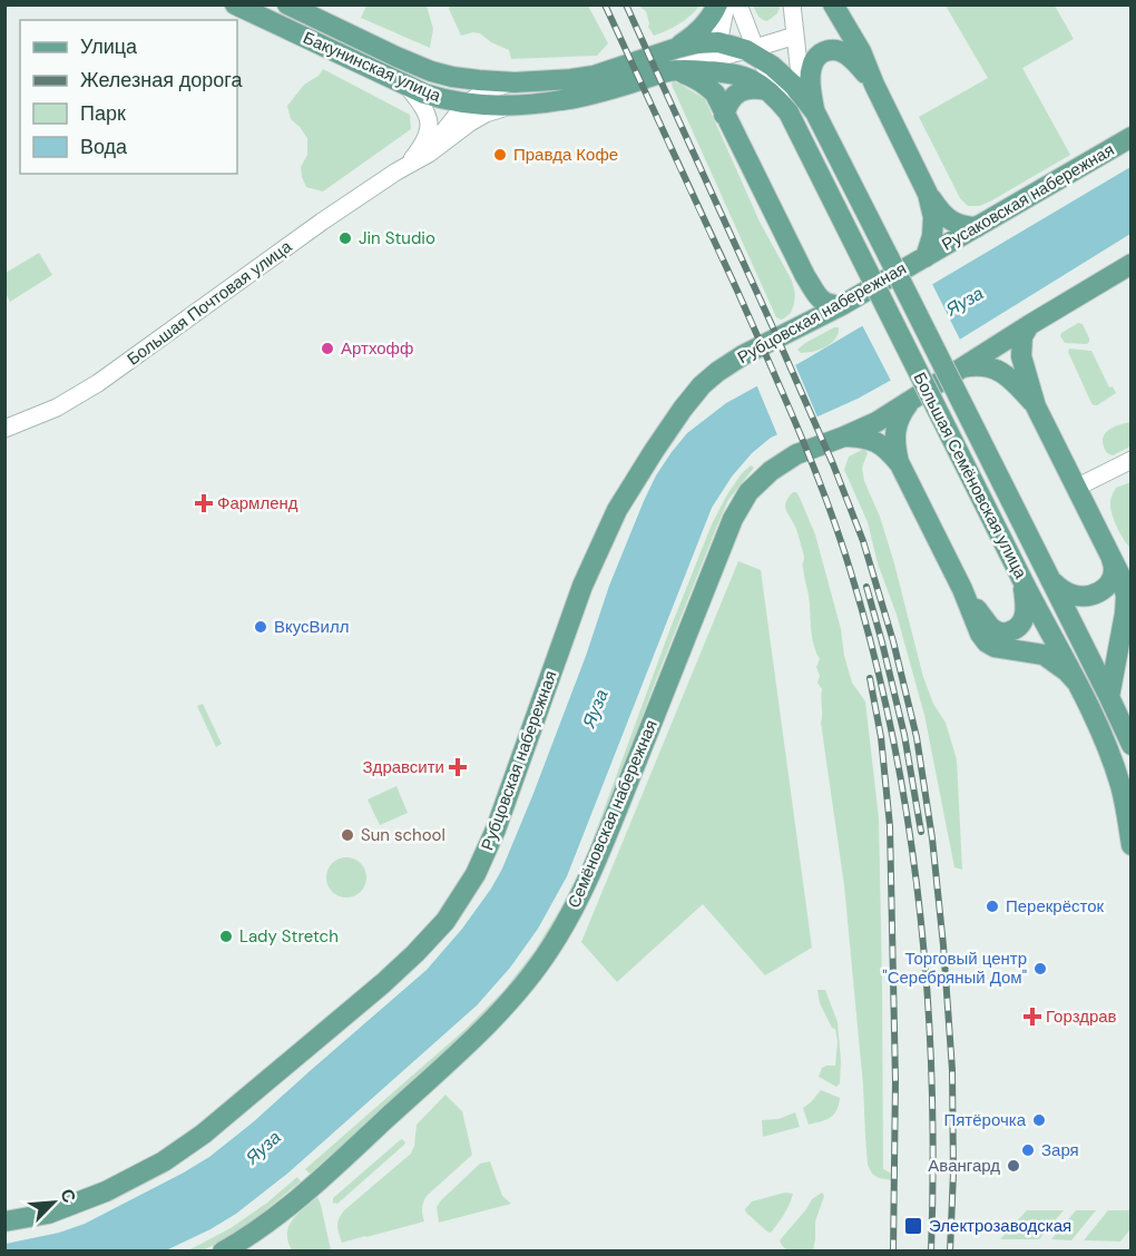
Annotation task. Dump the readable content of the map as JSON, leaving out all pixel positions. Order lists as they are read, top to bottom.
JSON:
{
  "streets": {
    "main road": [
      "Бакунинская улица",
      "Русаковская набережная",
      "Рубцовская набережная",
      "Большая Семёновская улица",
      "Семёновская набережная"
    ],
    "street": ["Большая Почтовая улица"]
  },
  "crossings": [
    ["Бакунинская улица", "Большая Почтовая улица"],
    ["Бакунинская улица", "Большая Семёновская улица"],
    ["Русаковская набережная", "Рубцовская набережная"]
  ],
  "water": ["Яуза"],
  "places": {
    "other": [
      "Правда Кофе",
      "Jin Studio",
      "Артхофф",
      "ВкусВилл",
      "Sun school",
      "Перекрёсток",
      "Lady Stretch",
      "Торговый центр \"Серебряный Дом\"",
      "Пятёрочка",
      "Заря",
      "Авангард"
    ],
    "health": ["Фармленд", "Здравсити", "Горздрав"],
    "transit": ["Электрозаводская"]
  },
  "legend": [
    "Улица",
    "Железная дорога",
    "Парк",
    "Вода"
  ],
  "north": "top right"
}
